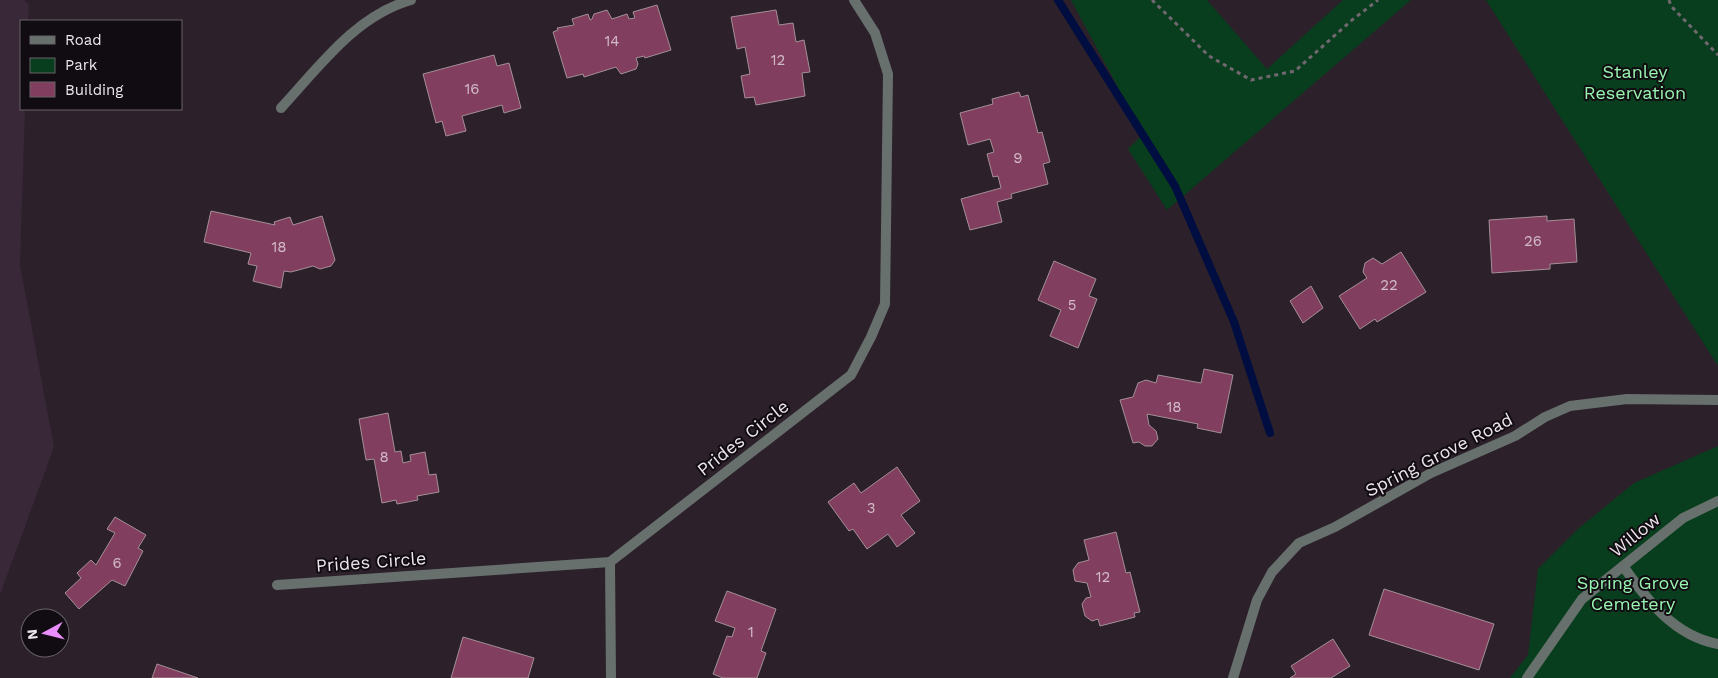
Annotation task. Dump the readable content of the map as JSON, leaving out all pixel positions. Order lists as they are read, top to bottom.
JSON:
{
  "streets": {
    "street": ["Prides Circle", "Spring Grove Road", "Willow"]
  },
  "parks": ["Stanley Reservation", "Spring Grove Cemetery"],
  "house_numbers": [
    "14",
    "12",
    "16",
    "9",
    "26",
    "18",
    "22",
    "5",
    "18",
    "8",
    "3",
    "6",
    "12",
    "1"
  ],
  "legend": ["Road", "Park", "Building"],
  "north": "left"
}
